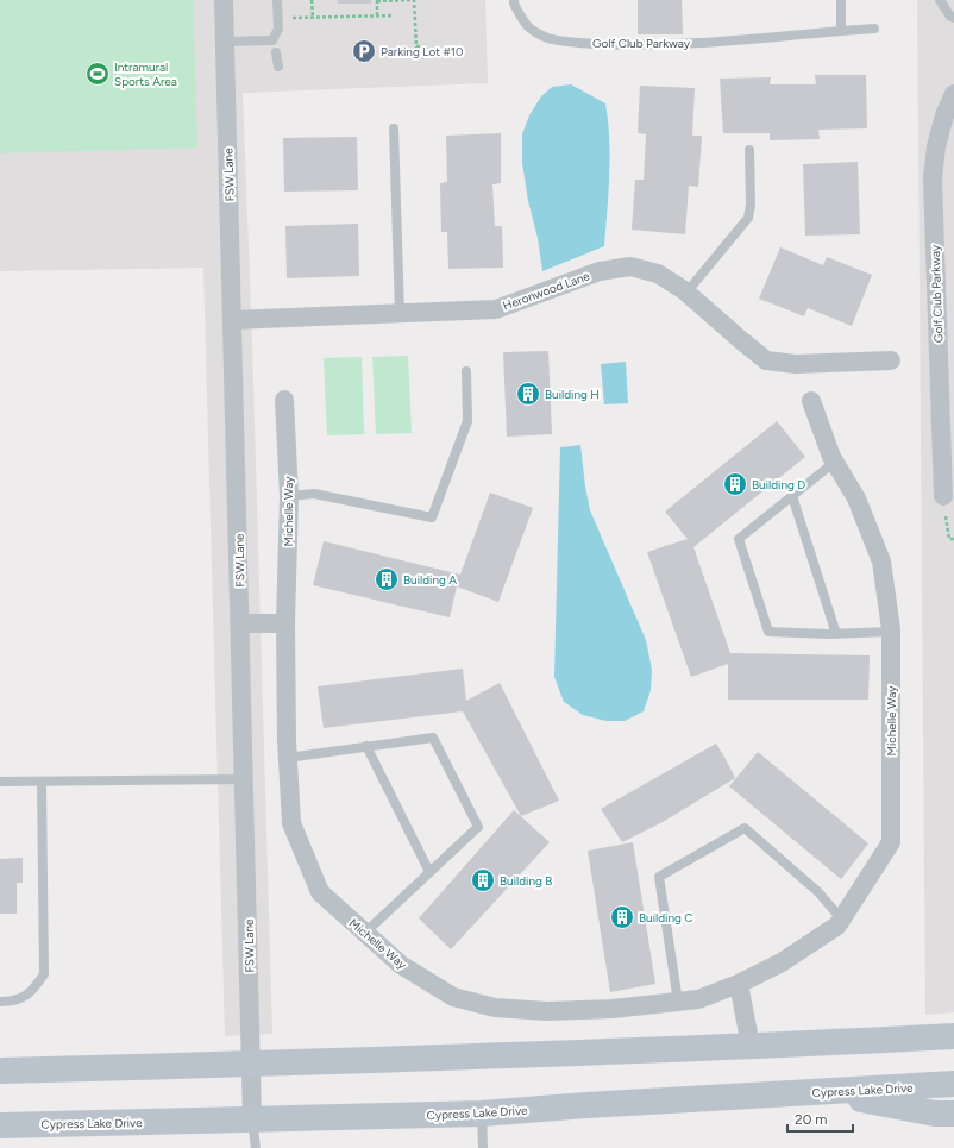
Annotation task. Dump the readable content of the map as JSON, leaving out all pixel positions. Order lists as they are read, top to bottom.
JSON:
{
  "streets": {
    "main road": ["Cypress Lake Drive"],
    "street": [
      "Golf Club Parkway",
      "FSW Lane",
      "Heronwood Lane",
      "Michelle Way"
    ]
  },
  "crossings": [
    ["FSW Lane", "Heronwood Lane"],
    ["FSW Lane", "Cypress Lake Drive"]
  ],
  "places": {
    "parking": ["Parking Lot #10"],
    "sports": ["Intramural Sports Area"],
    "building": [
      "Building H",
      "Building D",
      "Building A",
      "Building B",
      "Building C"
    ]
  },
  "scale_bar": "20 m"
}
